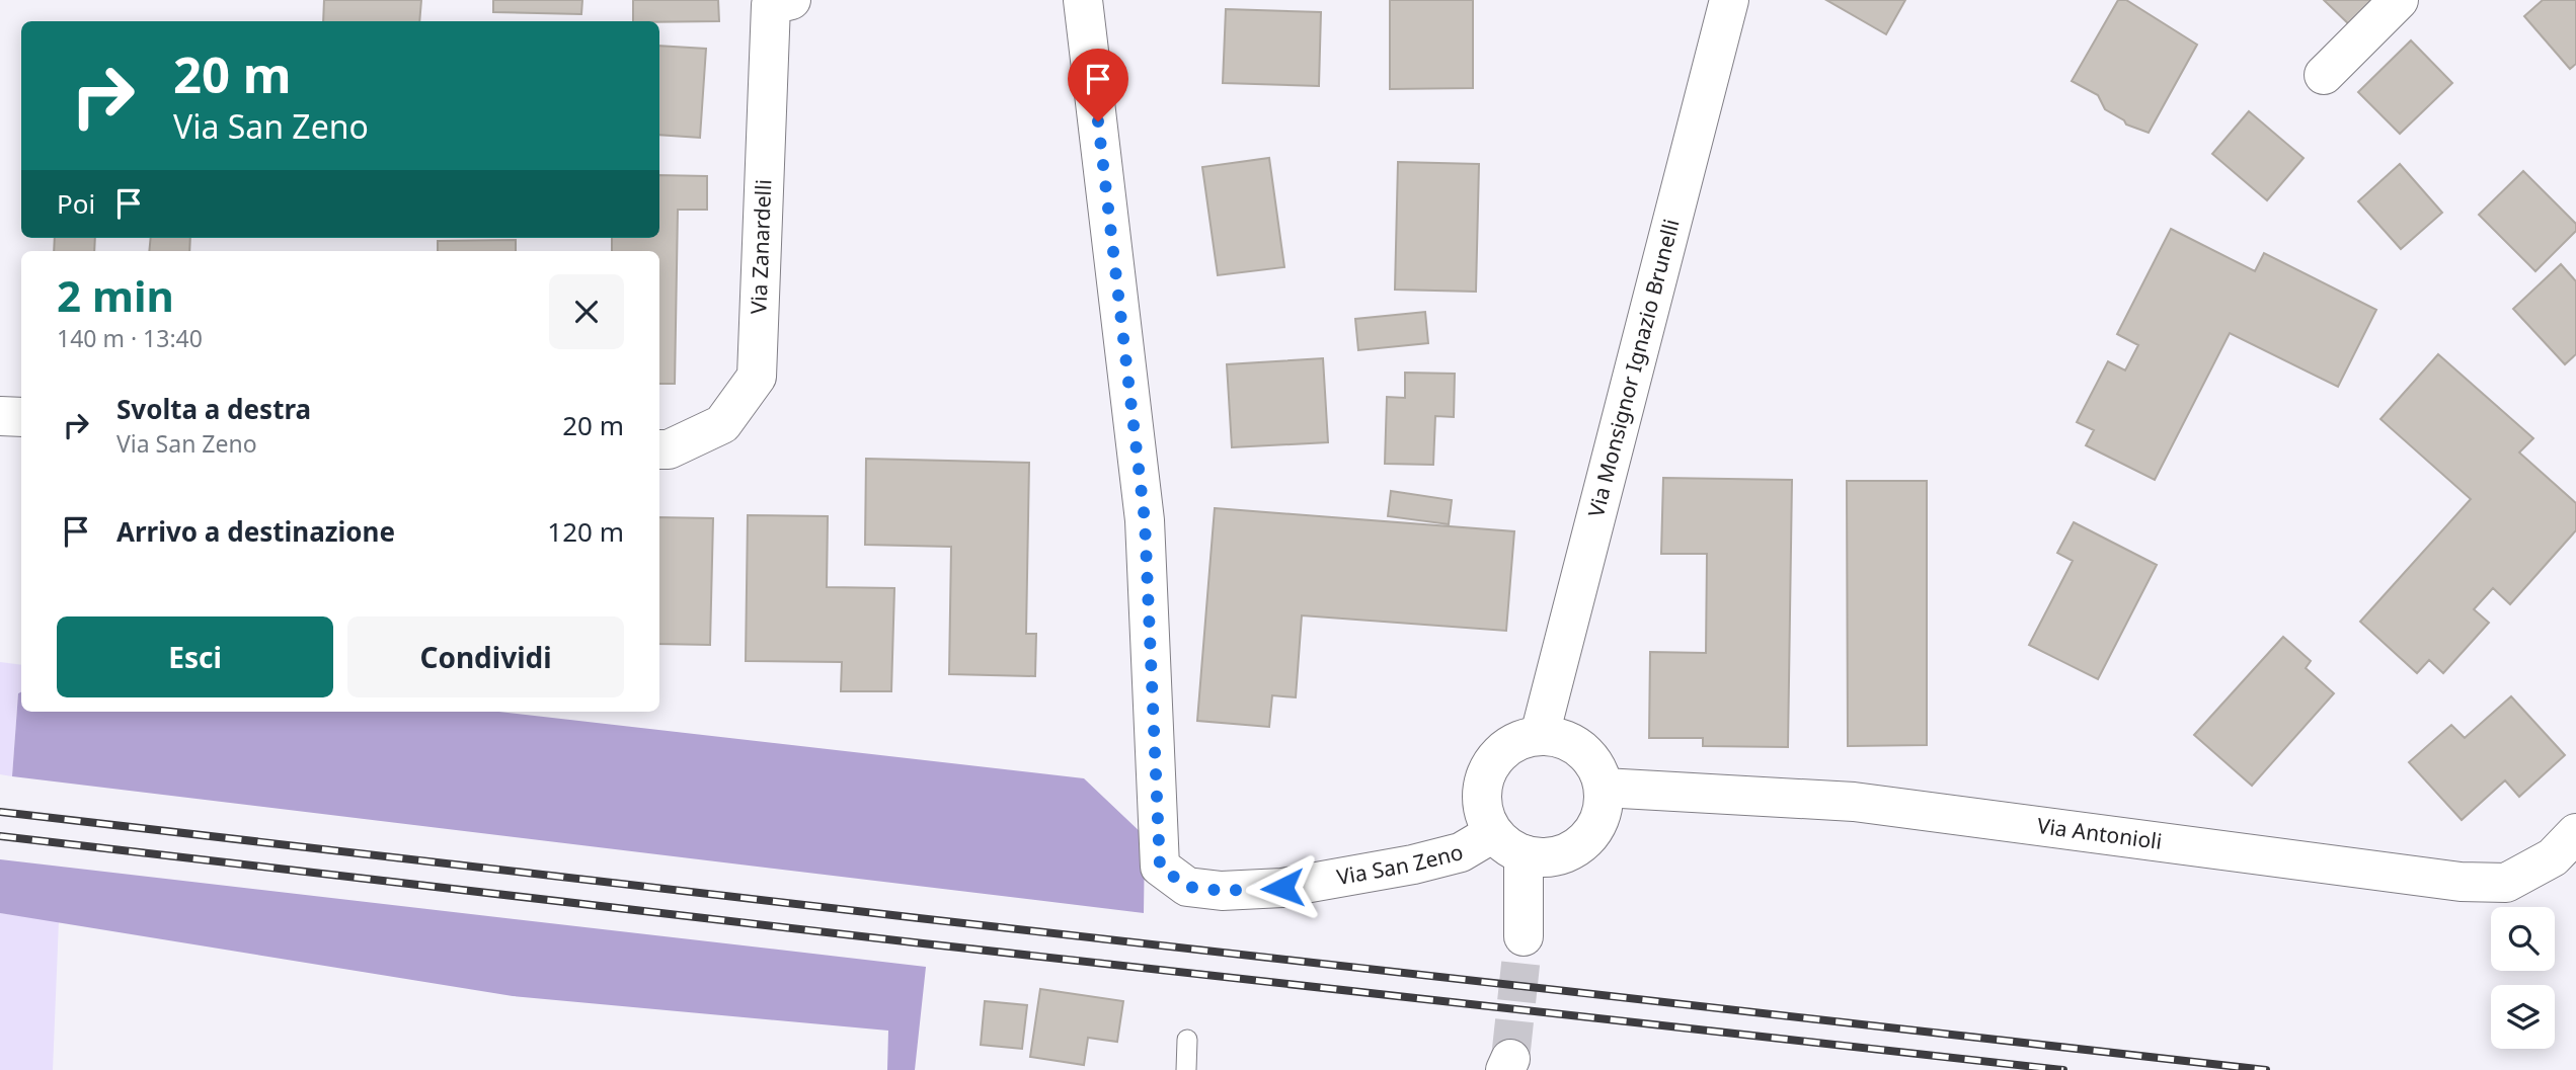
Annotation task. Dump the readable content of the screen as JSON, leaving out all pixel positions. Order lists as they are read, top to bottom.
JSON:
{
  "streets": {
    "street": [
      "Via Zanardelli",
      "Via Monsignor Ignazio Brunelli",
      "Via Antonioli",
      "Via San Zeno"
    ]
  },
  "crossings": [
    ["Via Monsignor Ignazio Brunelli", "Via Antonioli"],
    ["Via Monsignor Ignazio Brunelli", "Via San Zeno"],
    ["Via Antonioli", "Via San Zeno"]
  ],
  "page": {
    "turn": ["20 m", "Via San Zeno"],
    "then": "Poi",
    "heading": ["2 min", "140 m · 13:40"],
    "list": [
      {
        "name": "Svolta a destra",
        "note": "Via San Zeno",
        "value": "20 m"
      },
      {
        "name": "Arrivo a destinazione",
        "value": "120 m"
      }
    ],
    "buttons": ["Esci", "Condividi"]
  }
}
